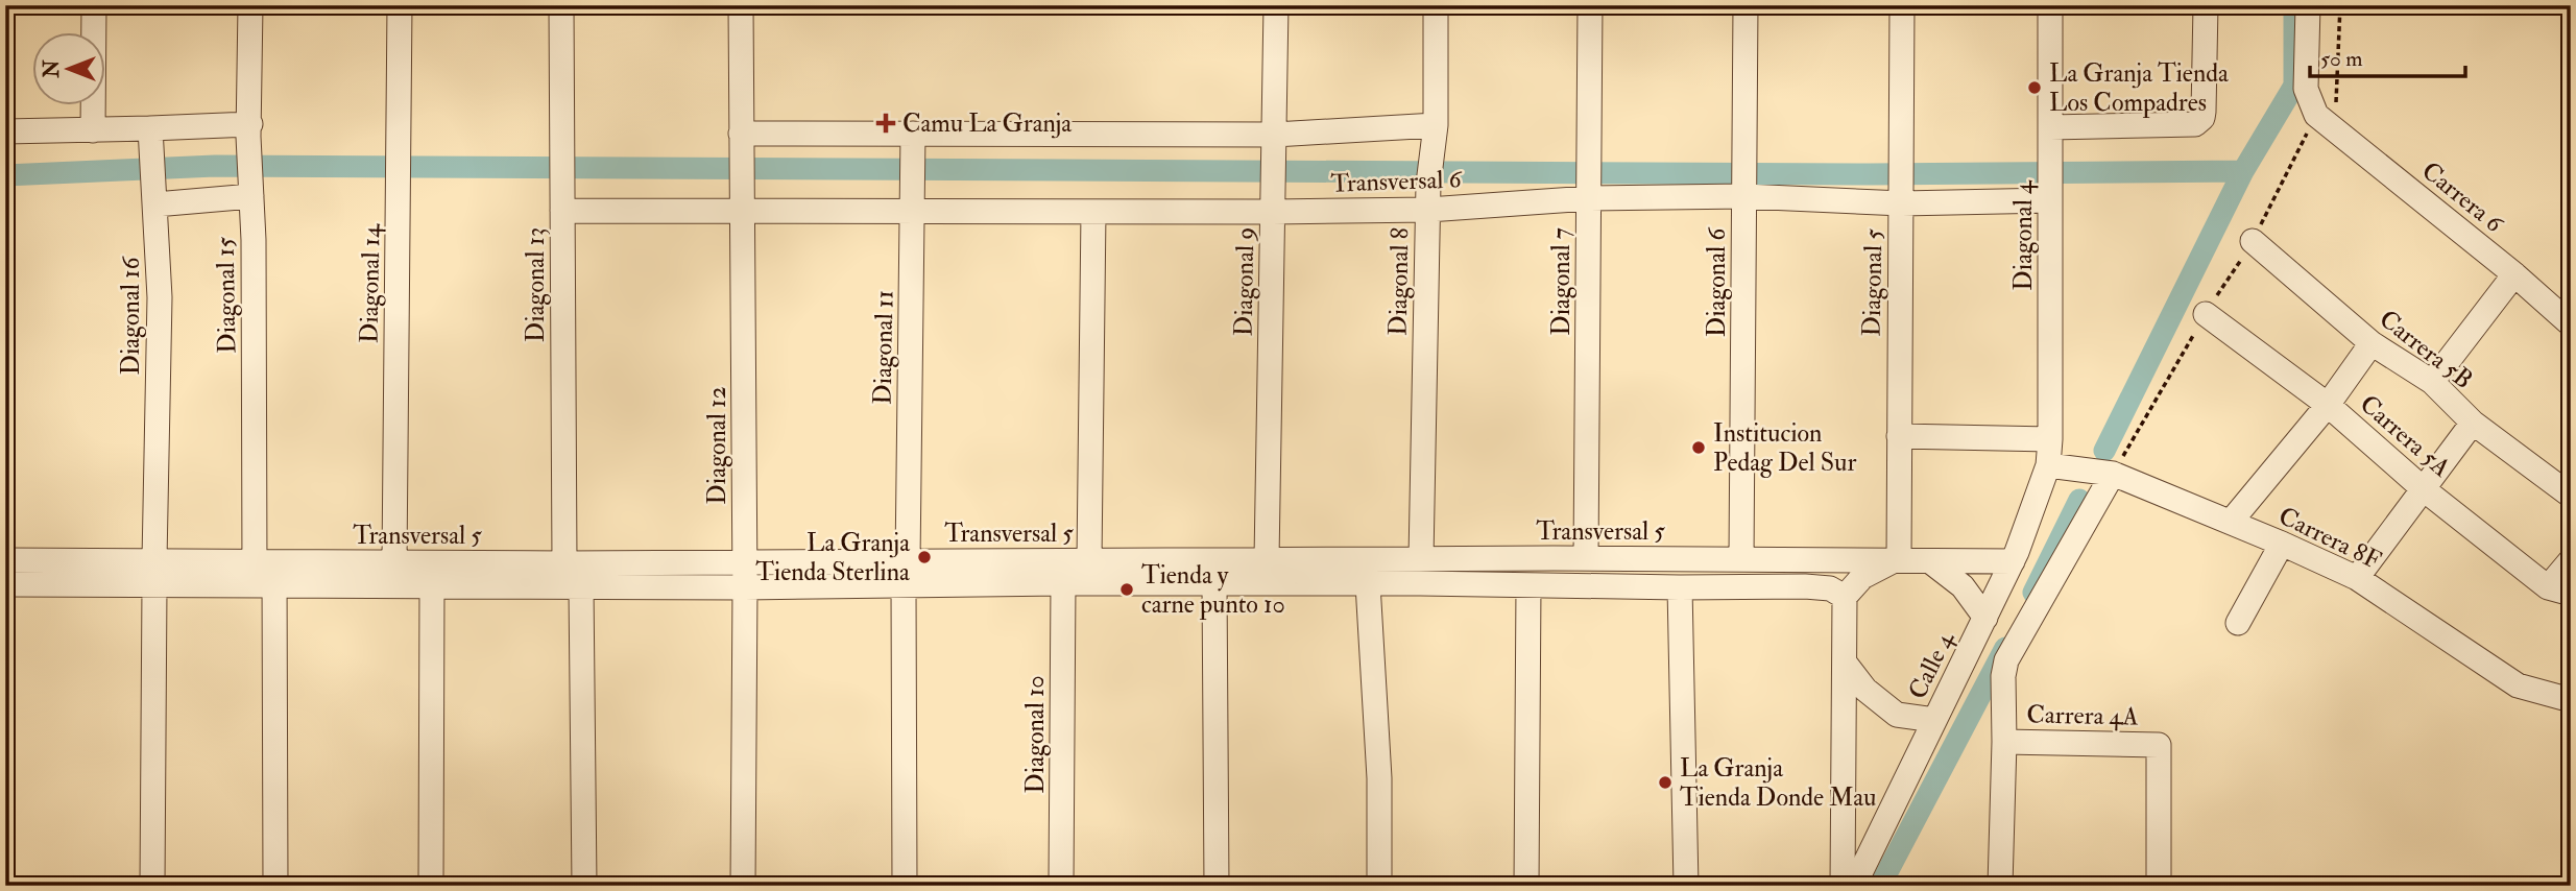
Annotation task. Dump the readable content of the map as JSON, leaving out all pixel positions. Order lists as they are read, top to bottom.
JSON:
{
  "streets": {
    "street": [
      "Transversal 6",
      "Carrera 6",
      "Diagonal 4",
      "Diagonal 9",
      "Diagonal 8",
      "Diagonal 7",
      "Diagonal 6",
      "Diagonal 5",
      "Diagonal 14",
      "Diagonal 13",
      "Diagonal 15",
      "Diagonal 16",
      "Diagonal 11",
      "Carrera 5B",
      "Carrera 5A",
      "Diagonal 12",
      "Transversal 5",
      "Carrera 8F",
      "Calle 4",
      "Carrera 4A",
      "Diagonal 10"
    ]
  },
  "crossings": [
    ["Transversal 6", "Diagonal 4"],
    ["Transversal 6", "Diagonal 9"],
    ["Transversal 6", "Diagonal 8"],
    ["Transversal 6", "Diagonal 7"],
    ["Transversal 6", "Diagonal 6"],
    ["Transversal 6", "Diagonal 5"],
    ["Transversal 6", "Diagonal 13"],
    ["Transversal 6", "Diagonal 11"],
    ["Transversal 6", "Diagonal 12"],
    ["Diagonal 4", "Carrera 8F"],
    ["Diagonal 4", "Calle 4"],
    ["Diagonal 9", "Transversal 5"],
    ["Diagonal 8", "Transversal 5"],
    ["Diagonal 7", "Transversal 5"],
    ["Diagonal 6", "Transversal 5"],
    ["Diagonal 5", "Transversal 5"],
    ["Diagonal 5", "Calle 4"],
    ["Diagonal 14", "Transversal 5"],
    ["Diagonal 13", "Transversal 5"],
    ["Diagonal 15", "Transversal 5"],
    ["Diagonal 16", "Transversal 5"],
    ["Diagonal 11", "Transversal 5"],
    ["Diagonal 12", "Transversal 5"],
    ["Transversal 5", "Calle 4"],
    ["Transversal 5", "Diagonal 10"],
    ["Carrera 8F", "Calle 4"]
  ],
  "places": {
    "other": [
      "La Granja Tienda Los Compadres",
      "Institucion Pedag Del Sur",
      "La Granja Tienda Sterlina",
      "Tienda y carne punto 10",
      "La Granja Tienda Donde Mau"
    ],
    "health": ["Camu La Granja"]
  },
  "scale_bar": "50 m",
  "north": "left"
}
